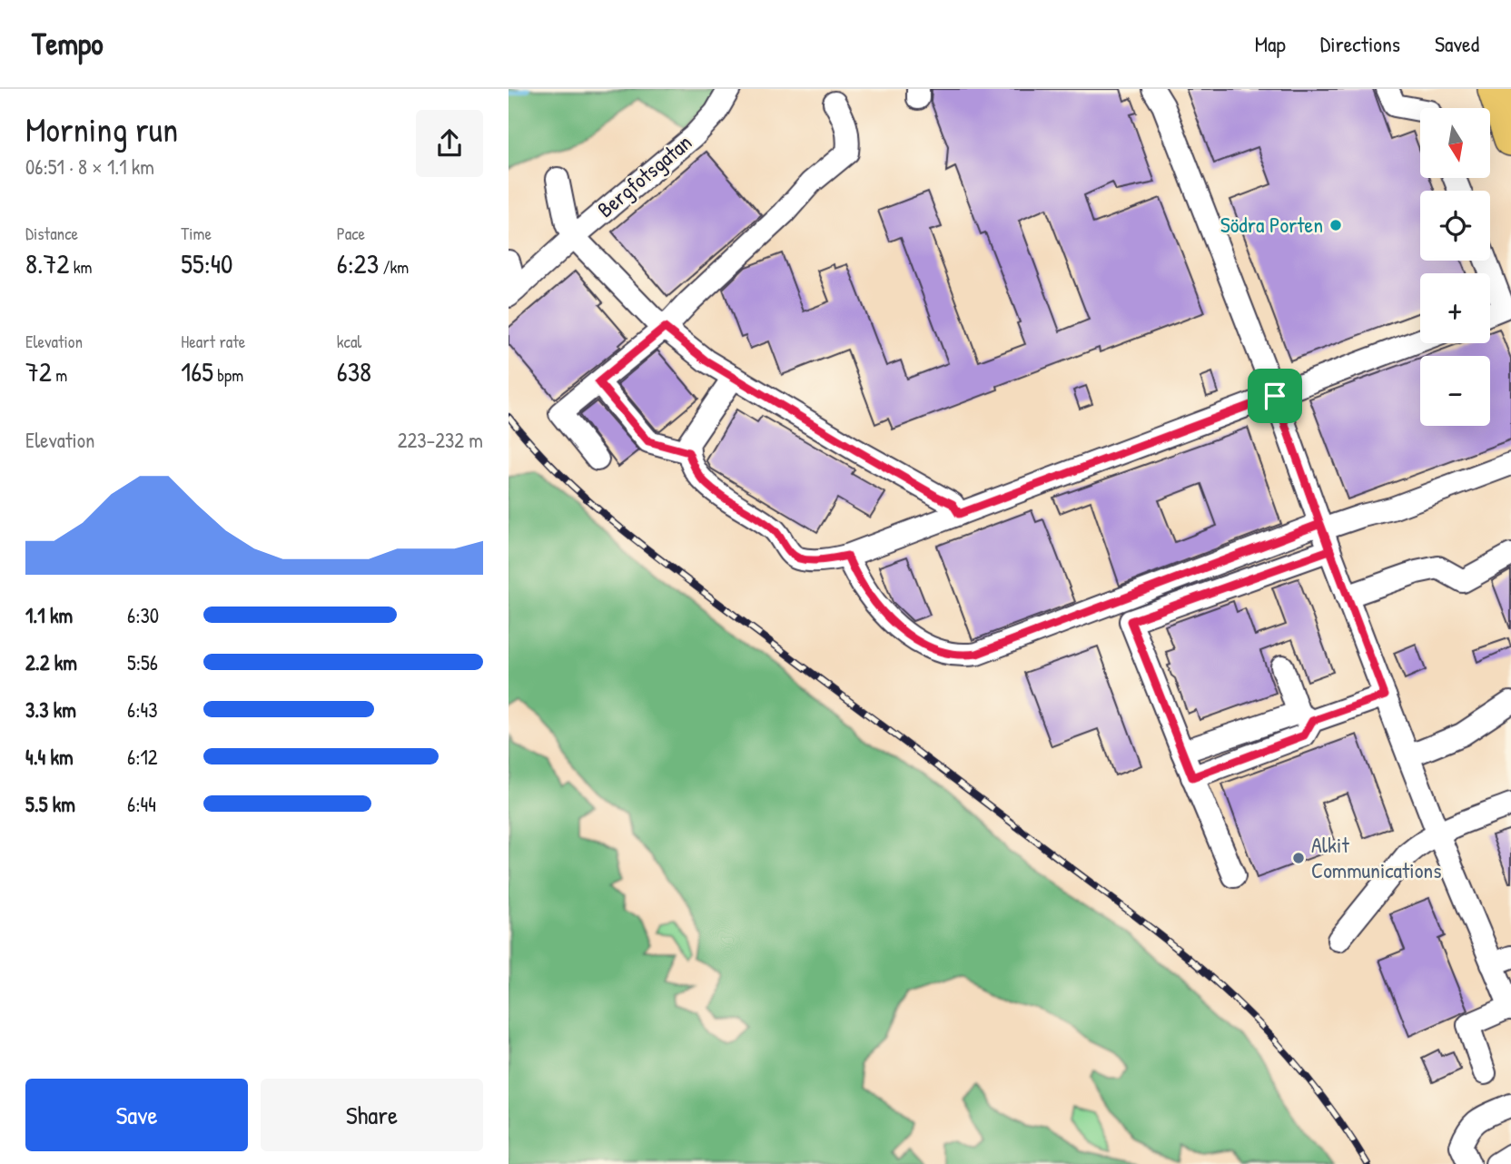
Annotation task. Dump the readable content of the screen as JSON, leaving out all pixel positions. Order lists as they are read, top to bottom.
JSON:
{
  "streets": {
    "street": ["Bergfotsgatan"]
  },
  "places": ["Södra Porten", "Alkit Communications"],
  "north": "bottom",
  "page": {
    "header": "Tempo",
    "nav": ["Map", "Directions", "Saved"],
    "heading": ["Morning run", "06:51 · 8 × 1.1 km"],
    "map_buttons": ["+", "−"],
    "stats": [
      ["Distance", "8.72 km"],
      ["Time", "55:40"],
      ["Pace", "6:23 /km"],
      ["Elevation", "72 m"],
      ["Heart rate", "165 bpm"],
      ["kcal", "638"]
    ],
    "chart": ["Elevation", "223–232 m"],
    "list": [
      {
        "name": "1.1 km",
        "note": "6:30"
      },
      {
        "name": "2.2 km",
        "note": "5:56"
      },
      {
        "name": "3.3 km",
        "note": "6:43"
      },
      {
        "name": "4.4 km",
        "note": "6:12"
      },
      {
        "name": "5.5 km",
        "note": "6:44"
      }
    ],
    "buttons": ["Save", "Share"]
  }
}
